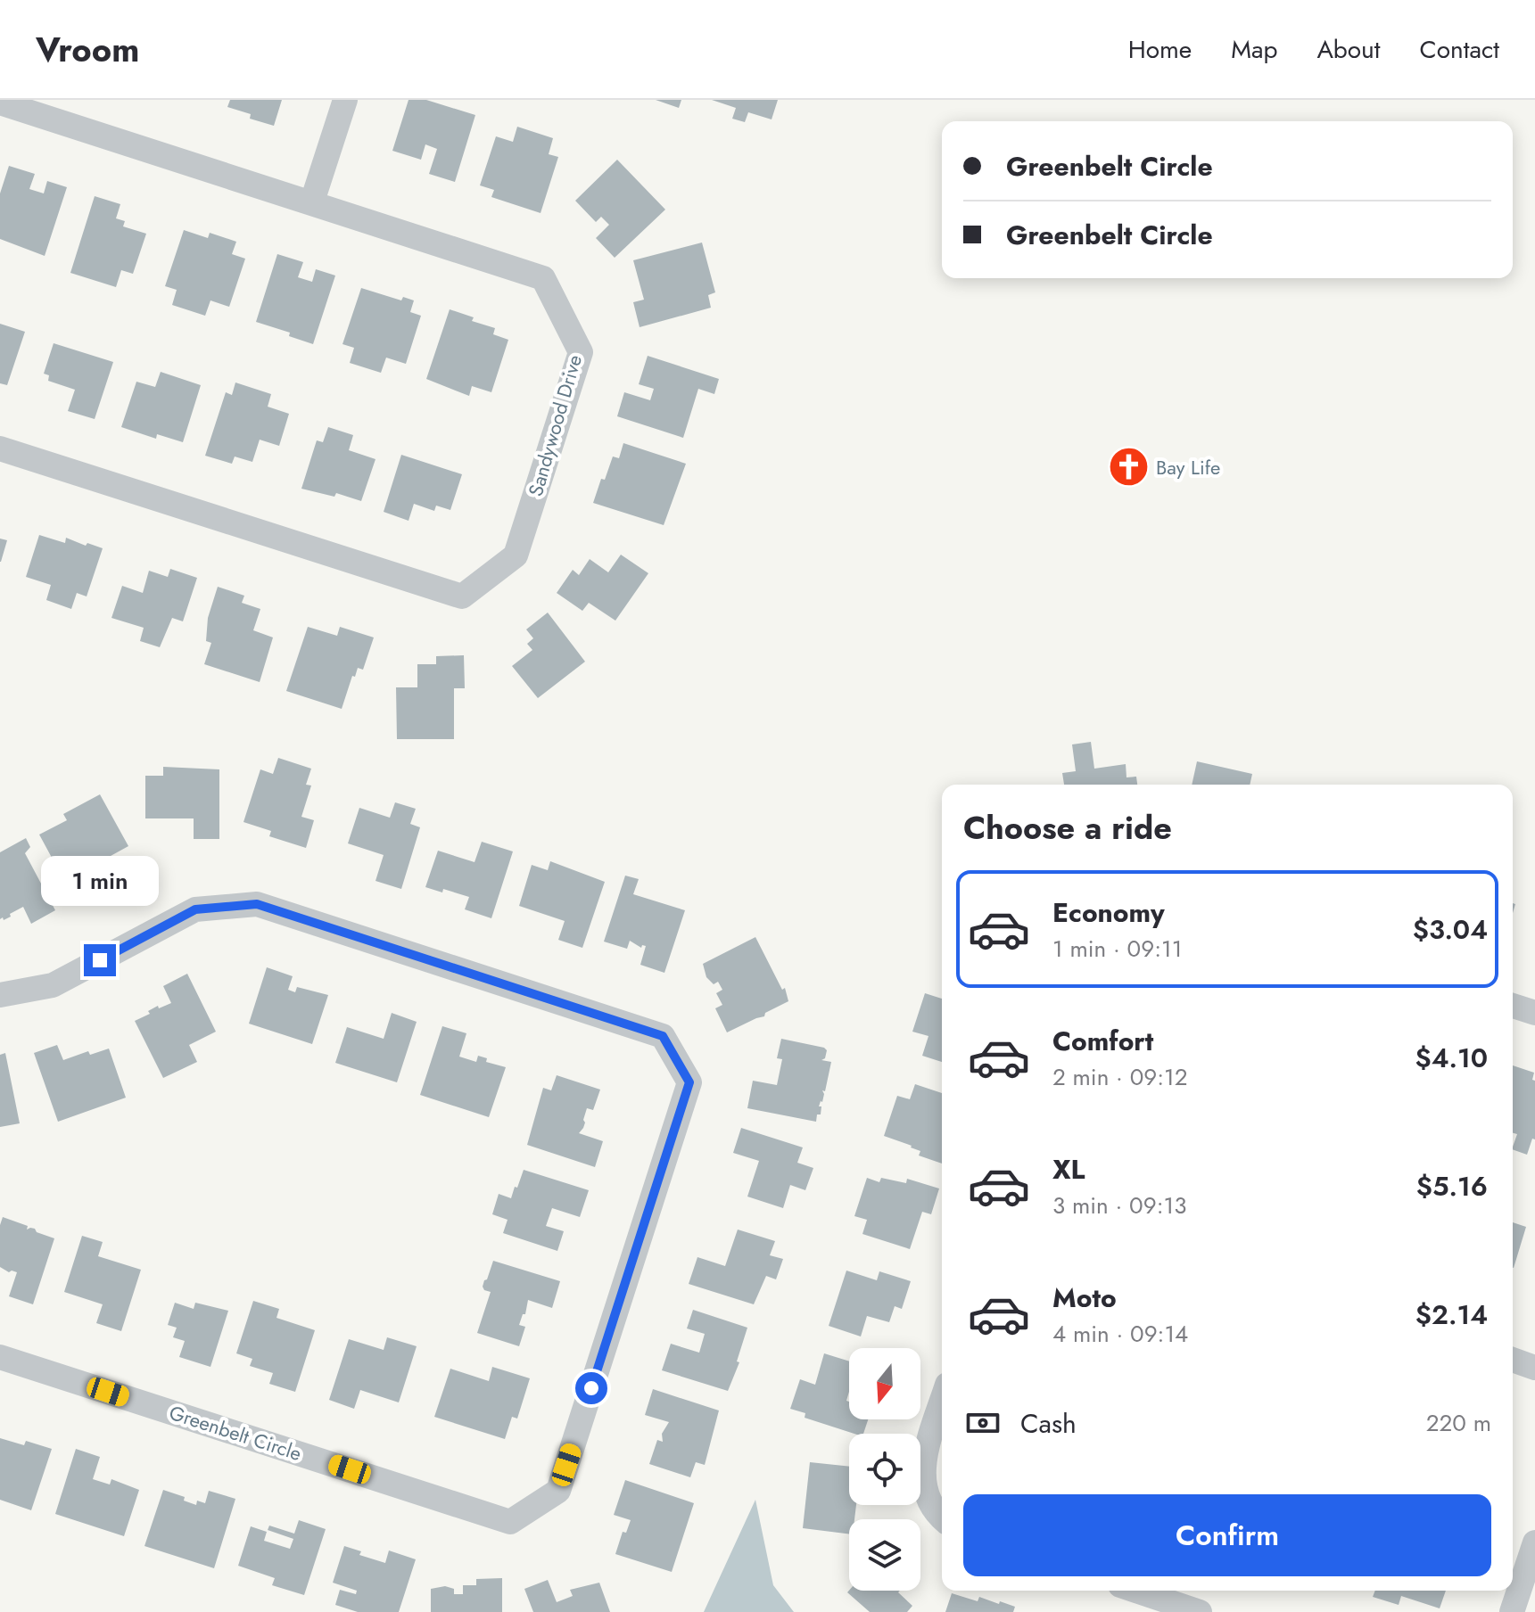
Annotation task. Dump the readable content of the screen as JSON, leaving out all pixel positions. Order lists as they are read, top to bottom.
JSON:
{
  "streets": {
    "street": ["Sandywood Drive", "Greenbelt Circle"]
  },
  "places": {
    "church": ["Bay Life"]
  },
  "north": "bottom",
  "page": {
    "header": "Vroom",
    "nav": [
      "Home",
      "Map",
      "About",
      "Contact"
    ],
    "banner": ["Greenbelt Circle", "Greenbelt Circle"],
    "heading": "Choose a ride",
    "bubble": "1 min",
    "list": [
      {
        "name": "Economy",
        "note": "1 min · 09:11",
        "value": "$3.04"
      },
      {
        "name": "Comfort",
        "note": "2 min · 09:12",
        "value": "$4.10"
      },
      {
        "name": "XL",
        "note": "3 min · 09:13",
        "value": "$5.16"
      },
      {
        "name": "Moto",
        "note": "4 min · 09:14",
        "value": "$2.14"
      }
    ],
    "pay": ["Cash", "220 m"],
    "buttons": "Confirm"
  }
}
